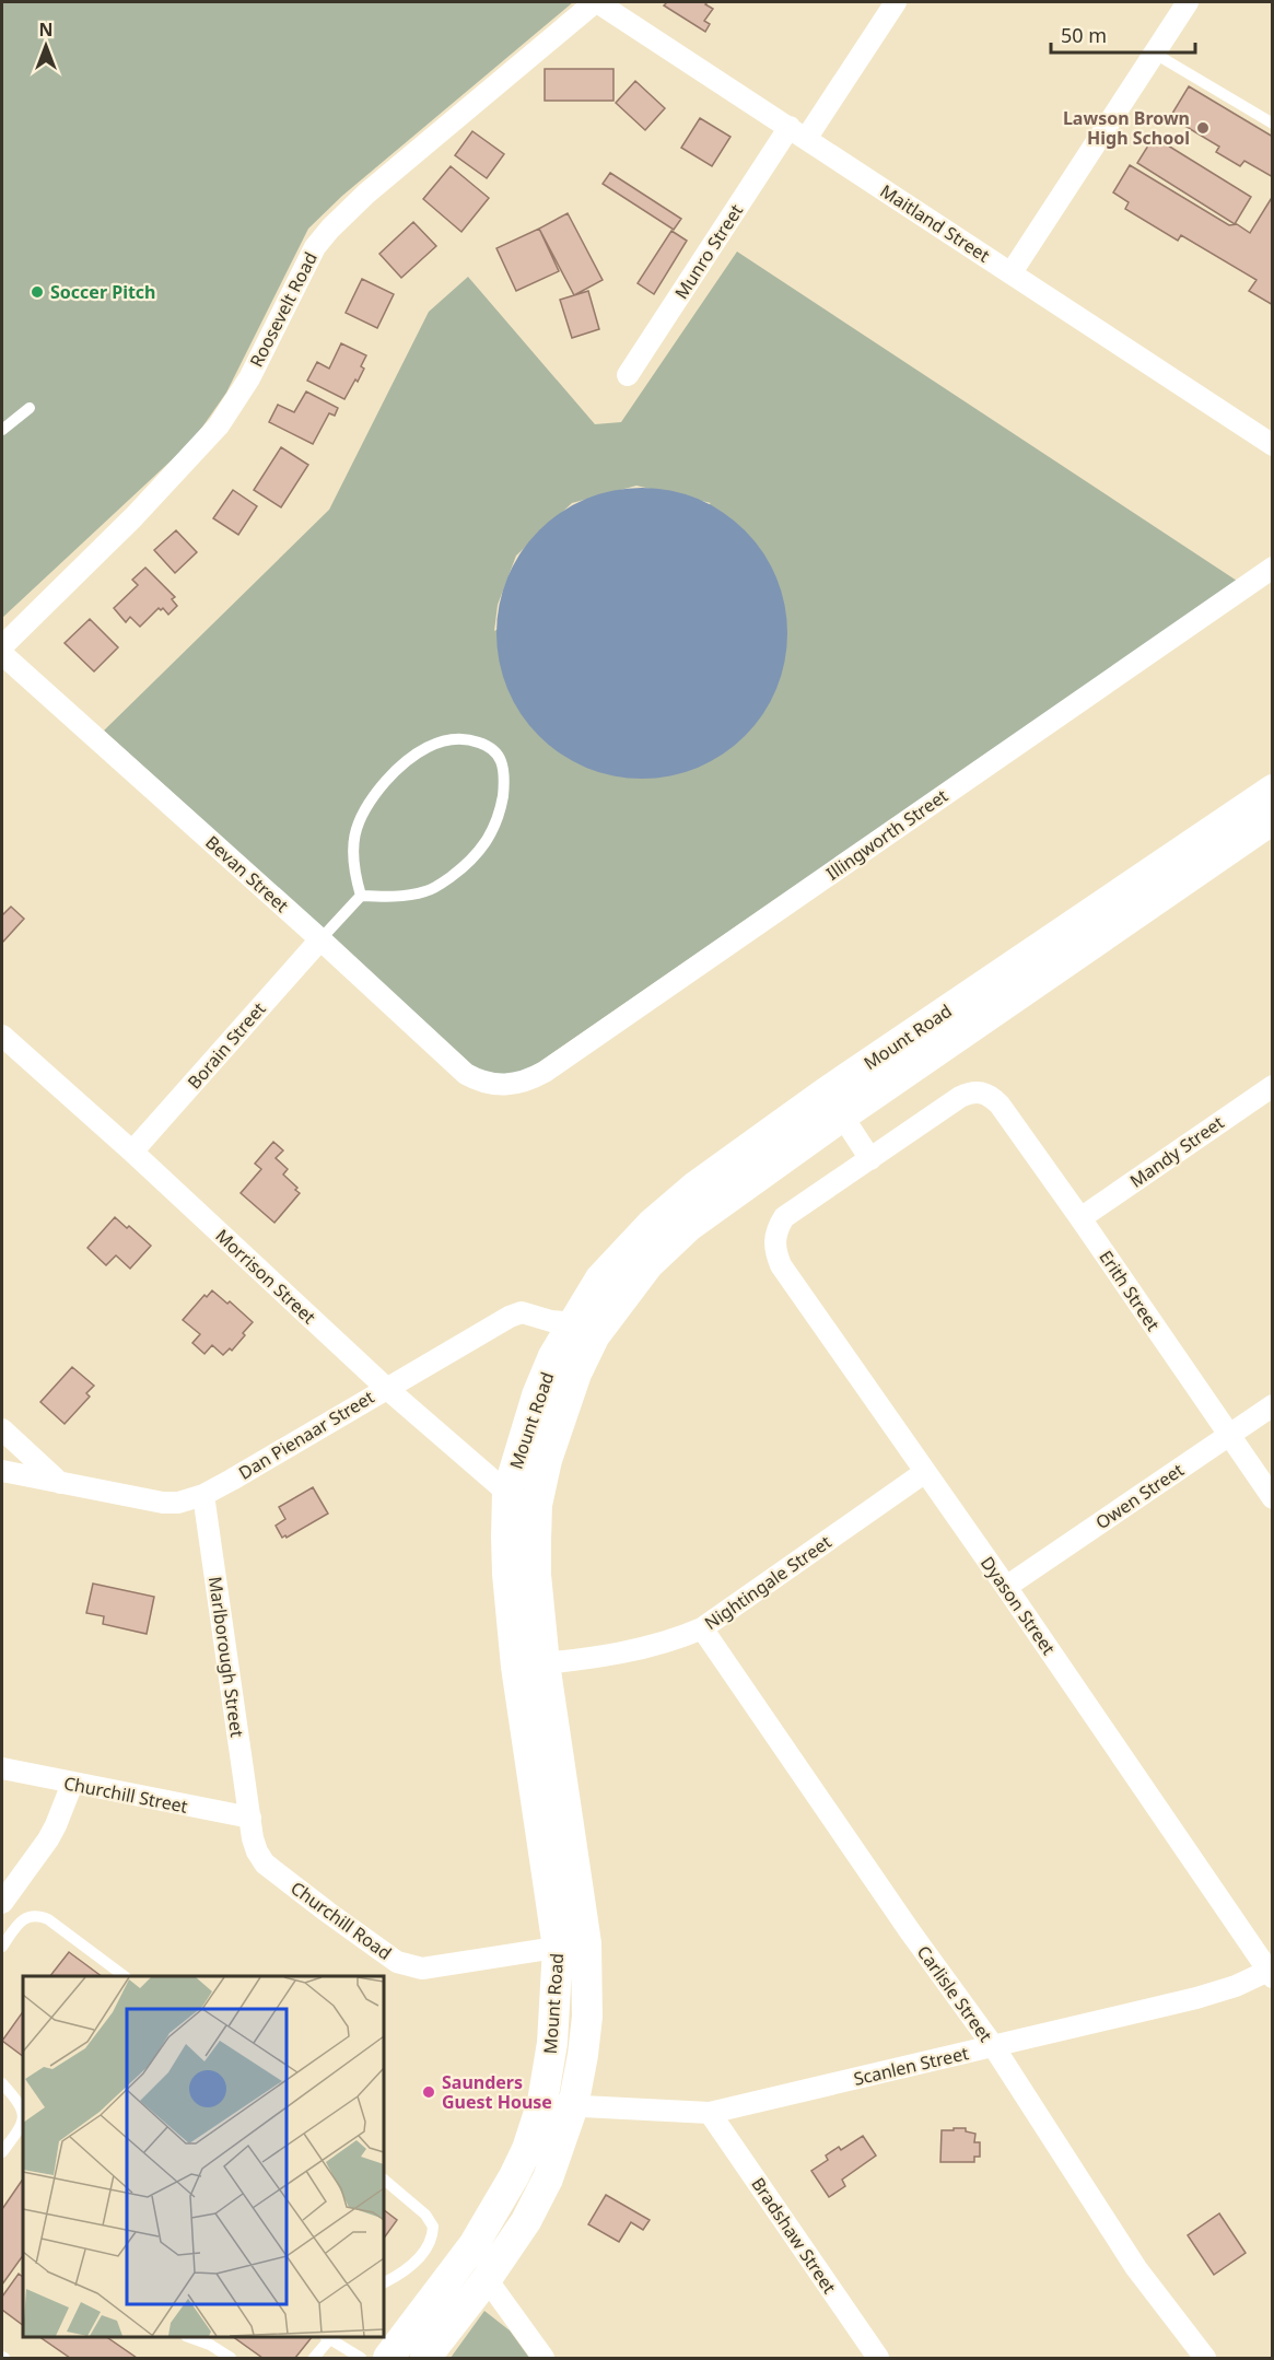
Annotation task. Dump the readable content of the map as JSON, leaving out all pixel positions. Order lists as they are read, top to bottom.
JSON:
{
  "streets": {
    "main road": ["Mount Road"],
    "street": [
      "Maitland Street",
      "Munro Street",
      "Roosevelt Road",
      "Illingworth Street",
      "Bevan Street",
      "Borain Street",
      "Mandy Street",
      "Morrison Street",
      "Erith Street",
      "Dan Pienaar Street",
      "Owen Street",
      "Nightingale Street",
      "Dyason Street",
      "Marlborough Street",
      "Churchill Street",
      "Churchill Road",
      "Carlisle Street",
      "Scanlen Street",
      "Bradshaw Street"
    ]
  },
  "crossings": [
    ["Maitland Street", "Munro Street"],
    ["Maitland Street", "Roosevelt Road"],
    ["Illingworth Street", "Bevan Street"],
    ["Bevan Street", "Borain Street"],
    ["Mount Road", "Morrison Street"],
    ["Mount Road", "Dan Pienaar Street"],
    ["Mount Road", "Nightingale Street"],
    ["Mount Road", "Churchill Road"],
    ["Mount Road", "Scanlen Street"],
    ["Borain Street", "Morrison Street"],
    ["Mandy Street", "Erith Street"],
    ["Morrison Street", "Dan Pienaar Street"],
    ["Erith Street", "Owen Street"],
    ["Erith Street", "Dyason Street"],
    ["Dan Pienaar Street", "Marlborough Street"],
    ["Owen Street", "Dyason Street"],
    ["Nightingale Street", "Dyason Street"],
    ["Nightingale Street", "Carlisle Street"],
    ["Dyason Street", "Scanlen Street"],
    ["Marlborough Street", "Churchill Street"],
    ["Marlborough Street", "Churchill Road"],
    ["Churchill Street", "Churchill Road"],
    ["Carlisle Street", "Scanlen Street"],
    ["Scanlen Street", "Bradshaw Street"]
  ],
  "places": ["Lawson Brown High School", "Soccer Pitch", "Saunders Guest House"],
  "scale_bar": "50 m",
  "north": "top"
}
